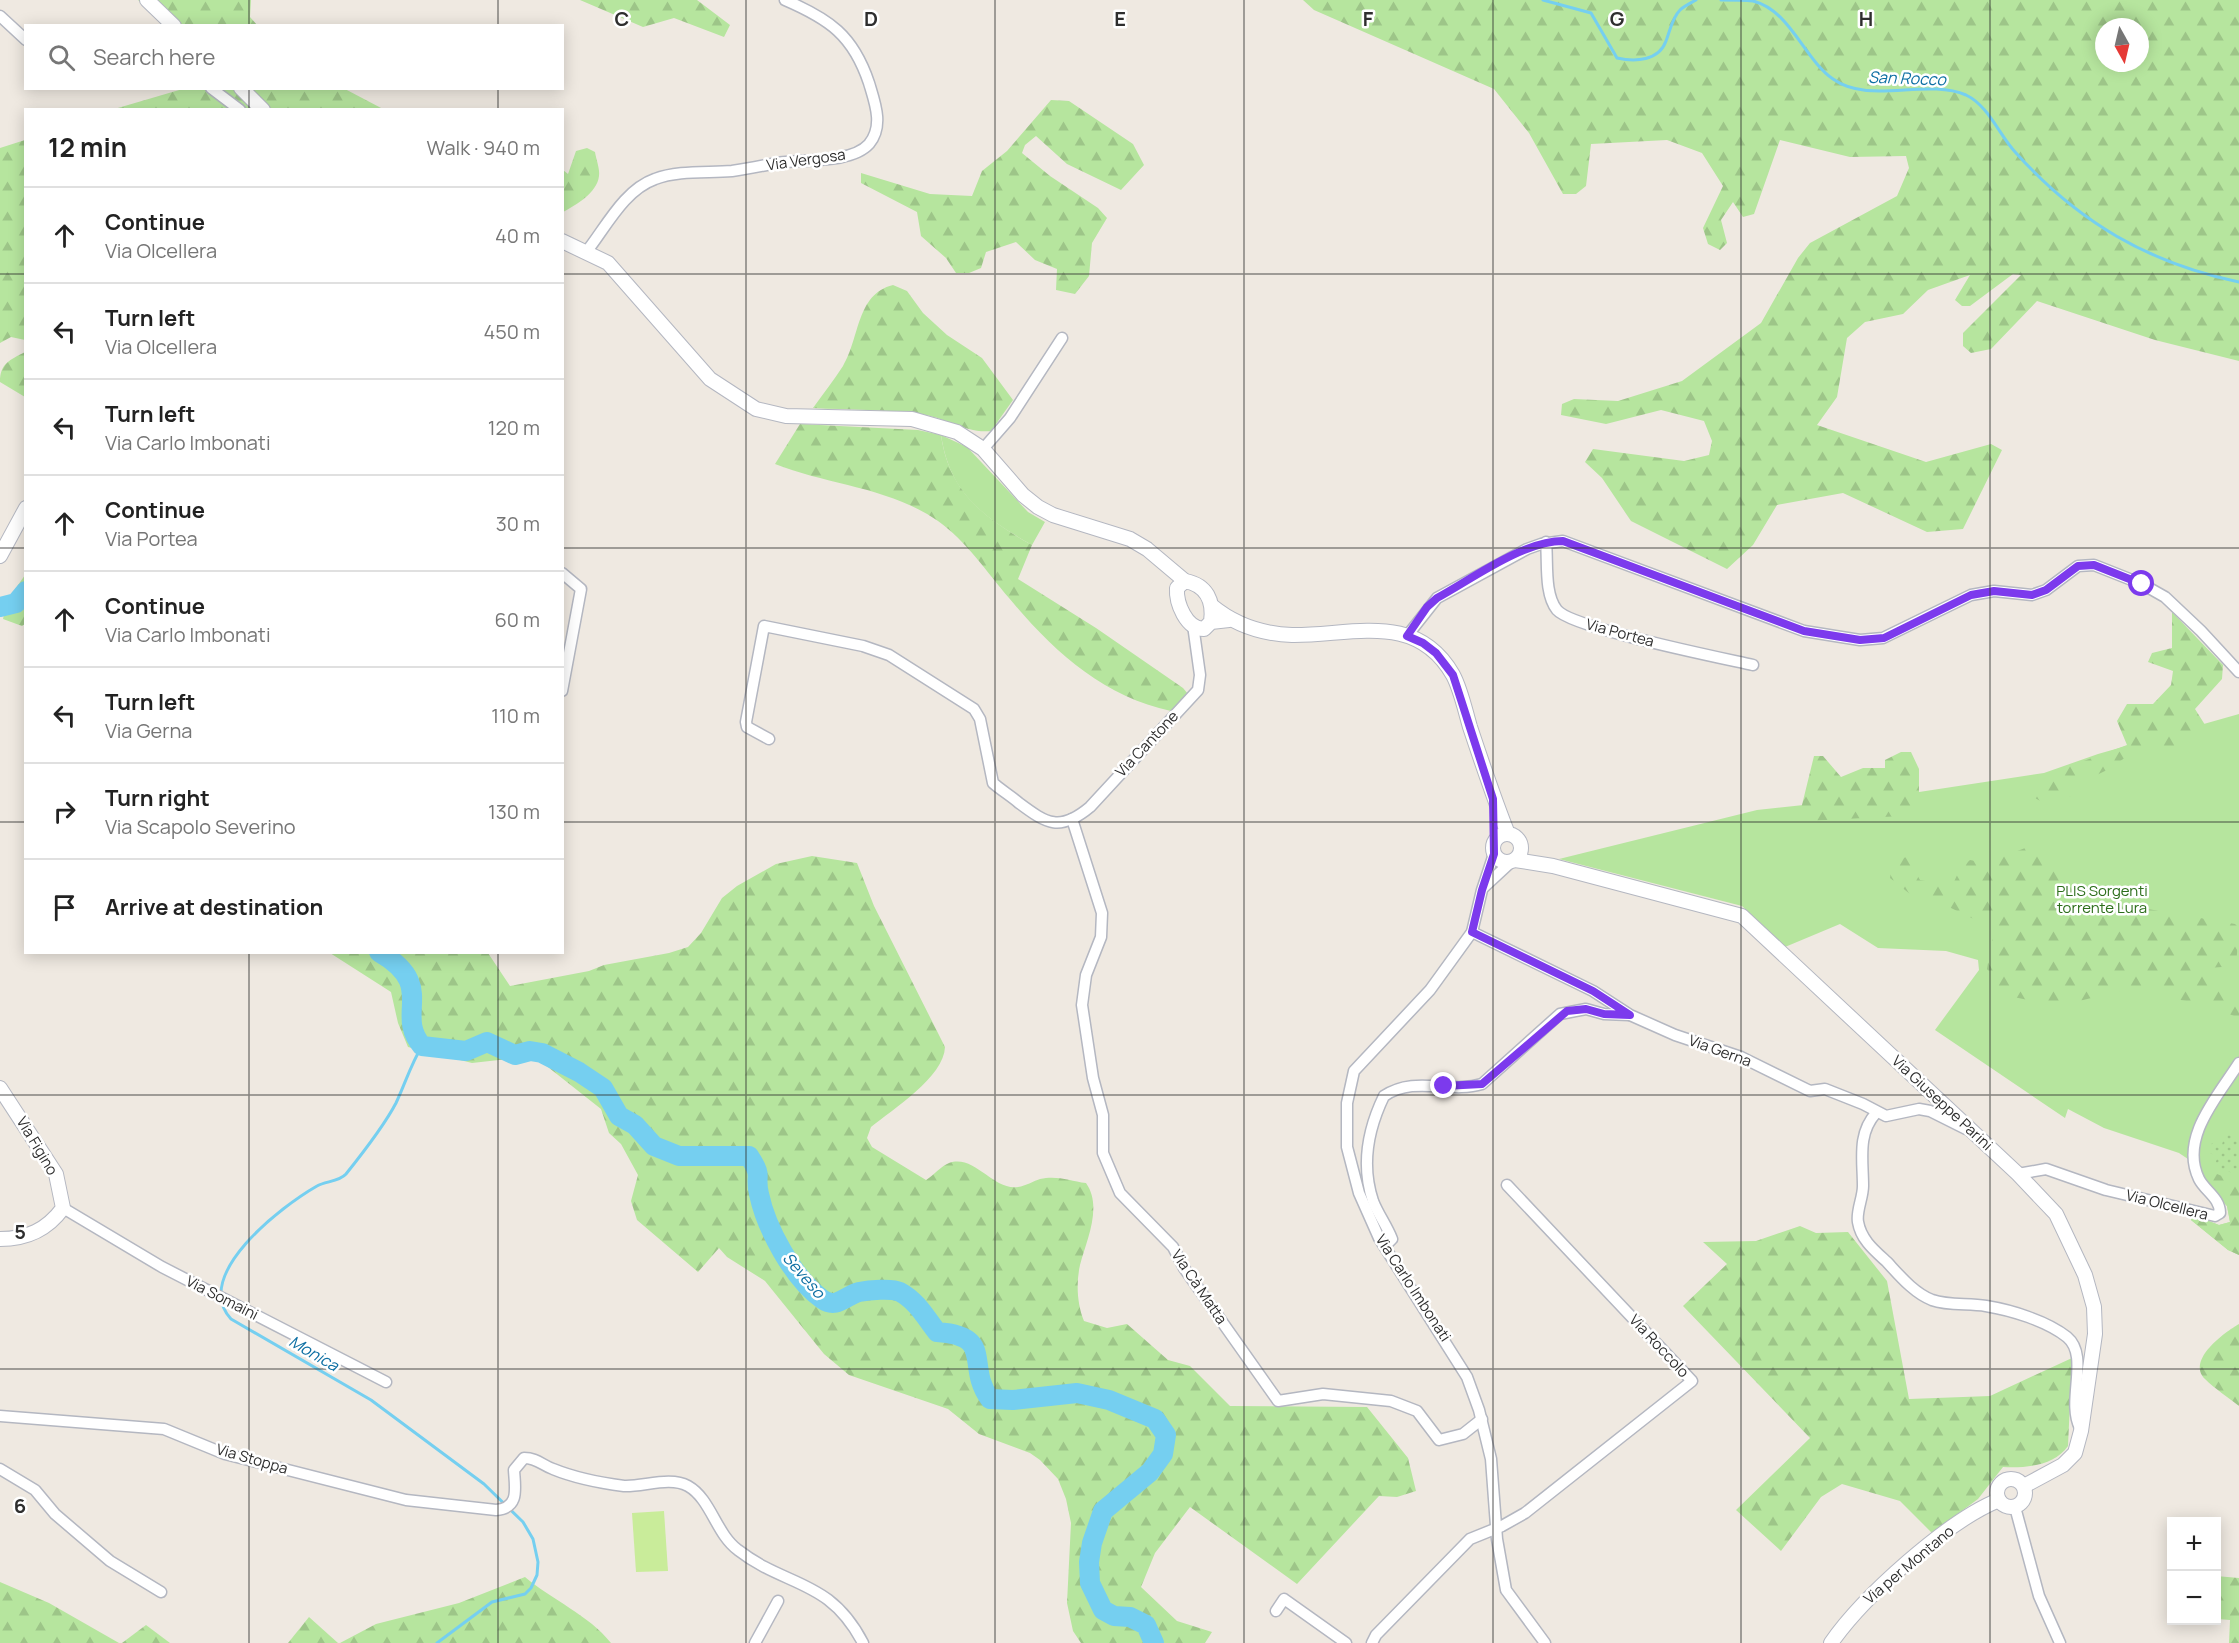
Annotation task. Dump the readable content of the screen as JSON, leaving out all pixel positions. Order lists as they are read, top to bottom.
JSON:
{
  "streets": {
    "street": [
      "Via Vergosa",
      "Via Portea",
      "Via Cantone",
      "Via Gerna",
      "Via Giuseppe Parini",
      "Via Figino",
      "Via Olcellera",
      "Via Cà Matta",
      "Via Carlo Imbonati",
      "Via Somaini",
      "Via Roccolo",
      "Via Stoppa",
      "Via per Montano"
    ]
  },
  "crossings": [
    ["Via Cantone", "Via Cà Matta"],
    ["Via Gerna", "Via Carlo Imbonati"],
    ["Via Giuseppe Parini", "Via Olcellera"],
    ["Via Giuseppe Parini", "Via Carlo Imbonati"],
    ["Via Giuseppe Parini", "Via per Montano"],
    ["Via Figino", "Via Somaini"],
    ["Via Cà Matta", "Via Carlo Imbonati"],
    ["Via Carlo Imbonati", "Via Roccolo"]
  ],
  "water": ["San Rocco", "Seveso", "Monica"],
  "parks": ["PLIS Sorgenti torrente Lura"],
  "north": "bottom",
  "page": {
    "search": "Search here",
    "heading": ["12 min", "Walk · 940 m"],
    "list": [
      ["Continue", "Via Olcellera", "40 m"],
      ["Turn left", "Via Olcellera", "450 m"],
      ["Turn left", "Via Carlo Imbonati", "120 m"],
      ["Continue", "Via Portea", "30 m"],
      ["Continue", "Via Carlo Imbonati", "60 m"],
      ["Turn left", "Via Gerna", "110 m"],
      ["Turn right", "Via Scapolo Severino", "130 m"],
      "Arrive at destination"
    ],
    "map_buttons": ["+", "−"]
  },
  "grid": {
    "columns": [
      "C",
      "D",
      "E",
      "F",
      "G",
      "H"
    ],
    "rows": ["5", "6"]
  }
}
